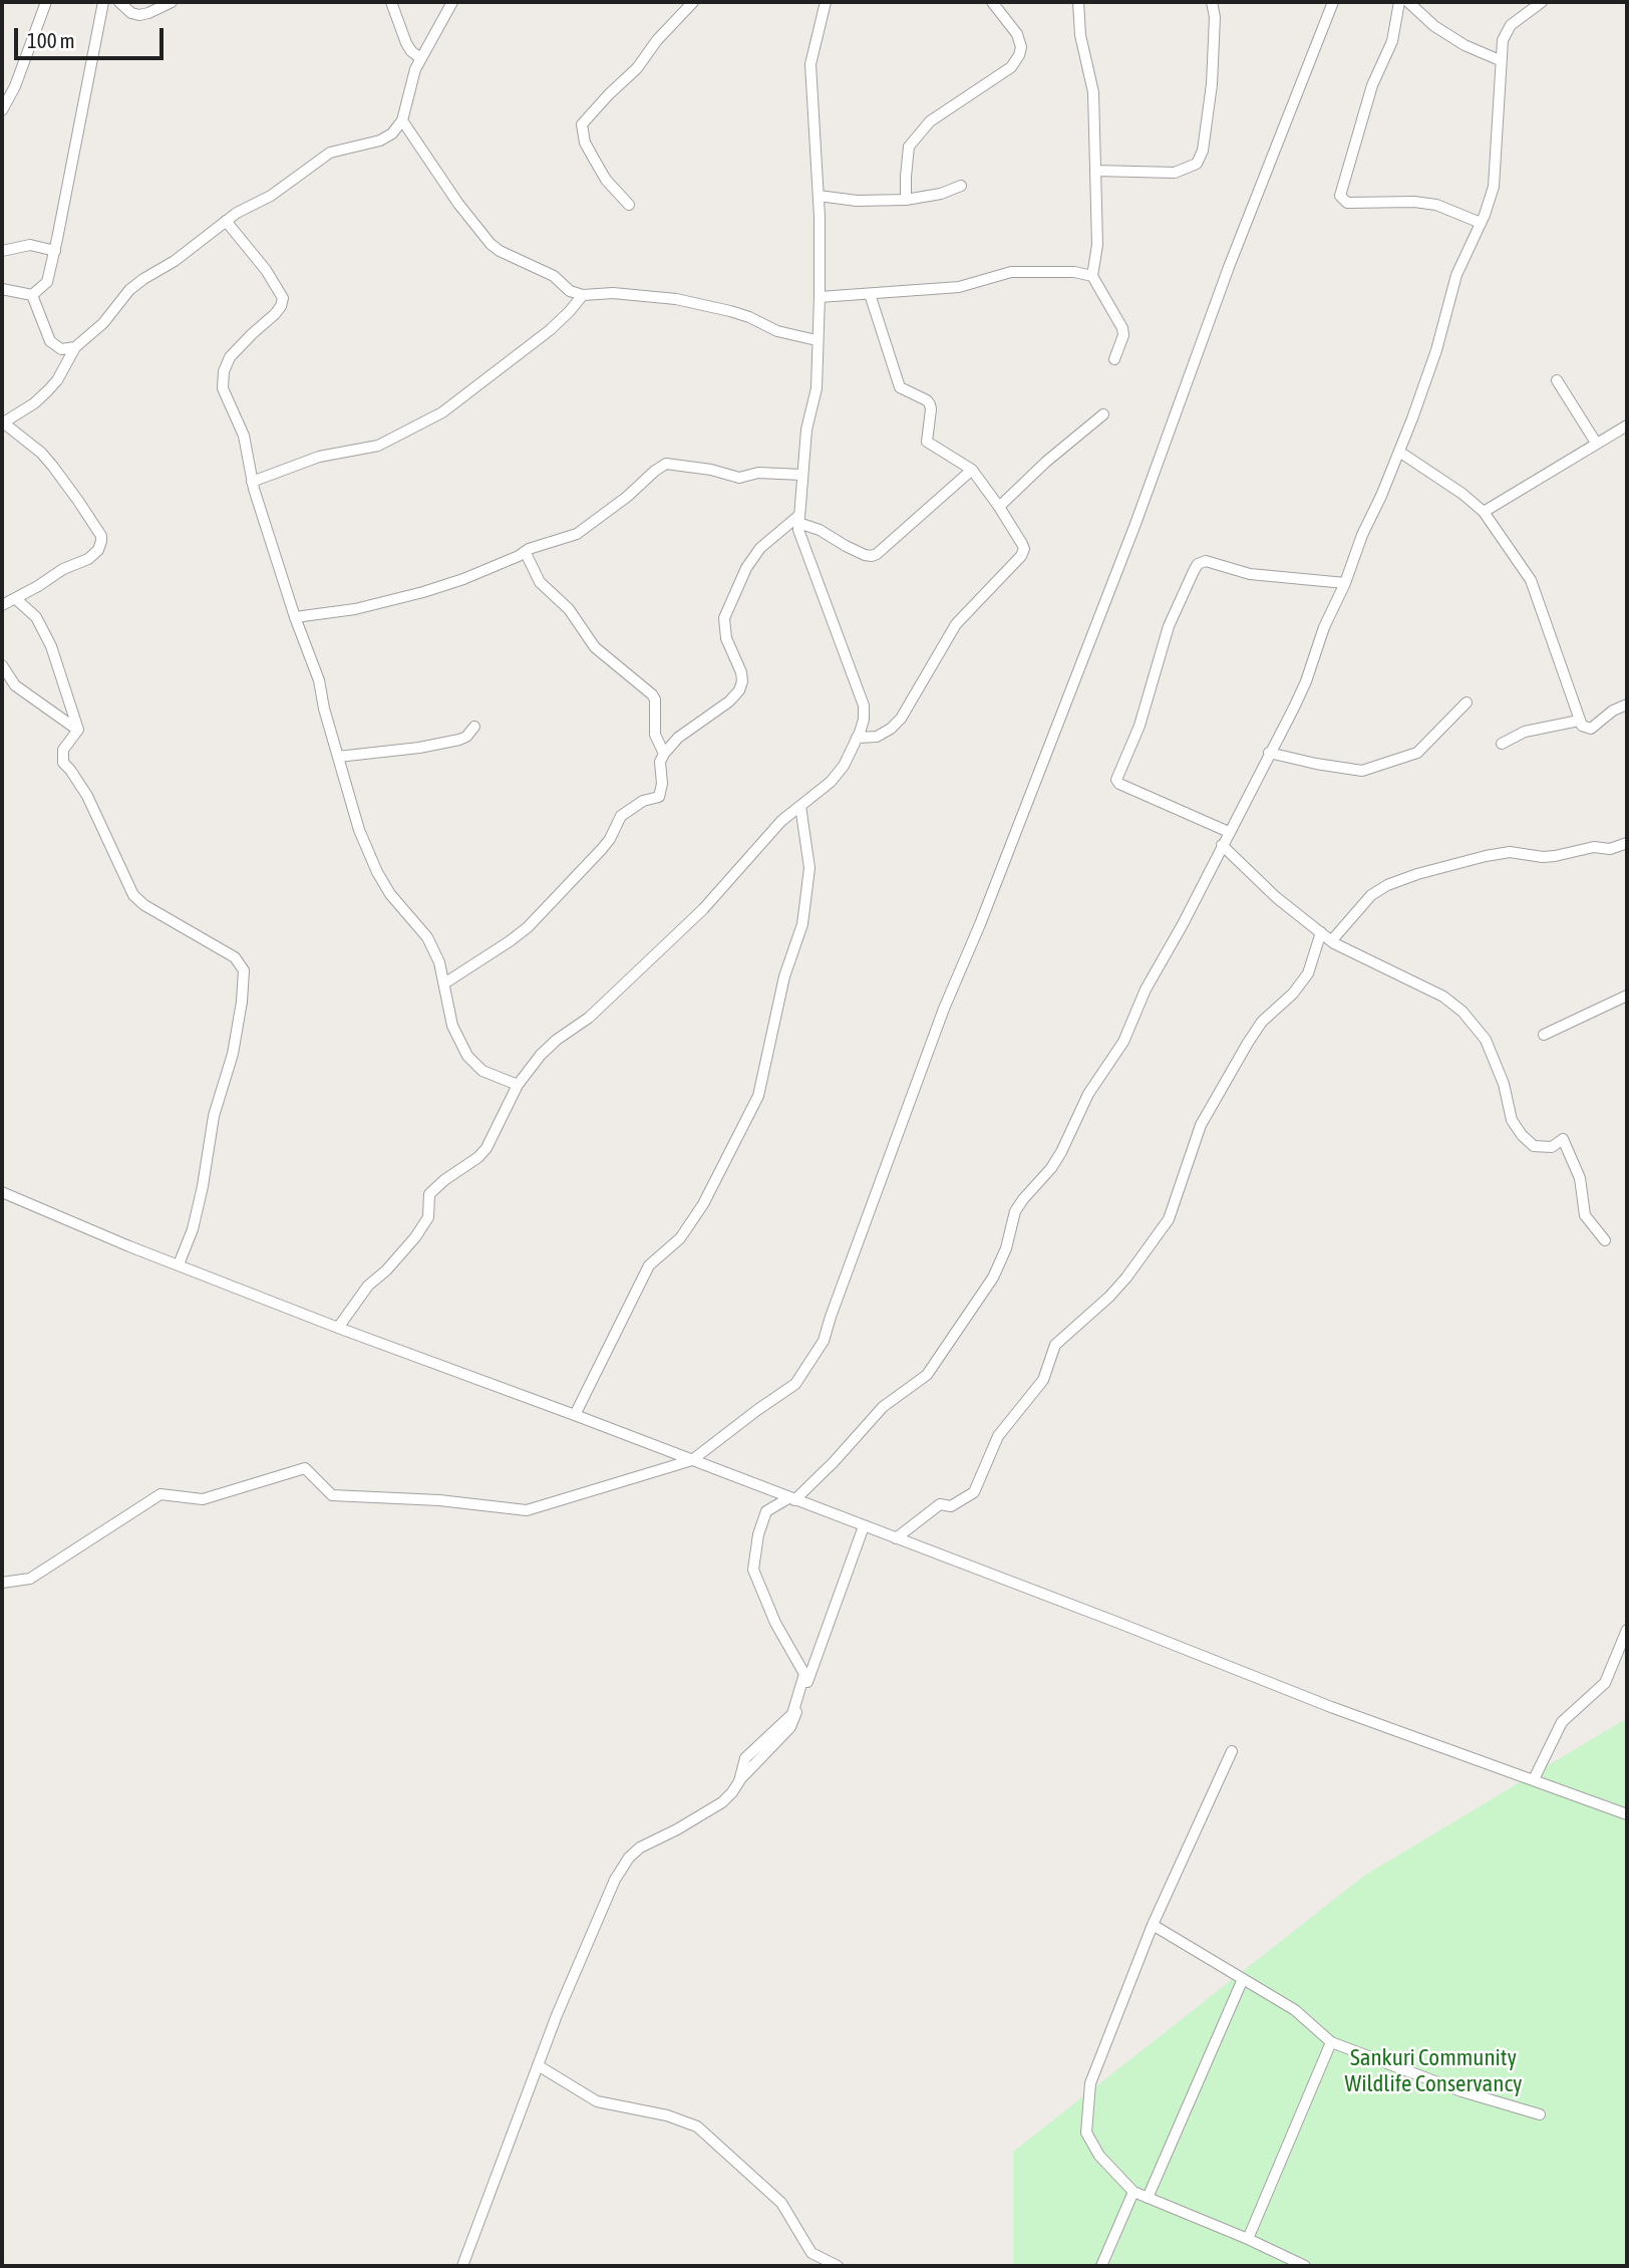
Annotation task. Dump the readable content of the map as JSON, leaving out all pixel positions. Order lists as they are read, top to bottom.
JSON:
{
  "parks": ["Sankuri Community Wildlife Conservancy"],
  "scale_bar": "100 m"
}
